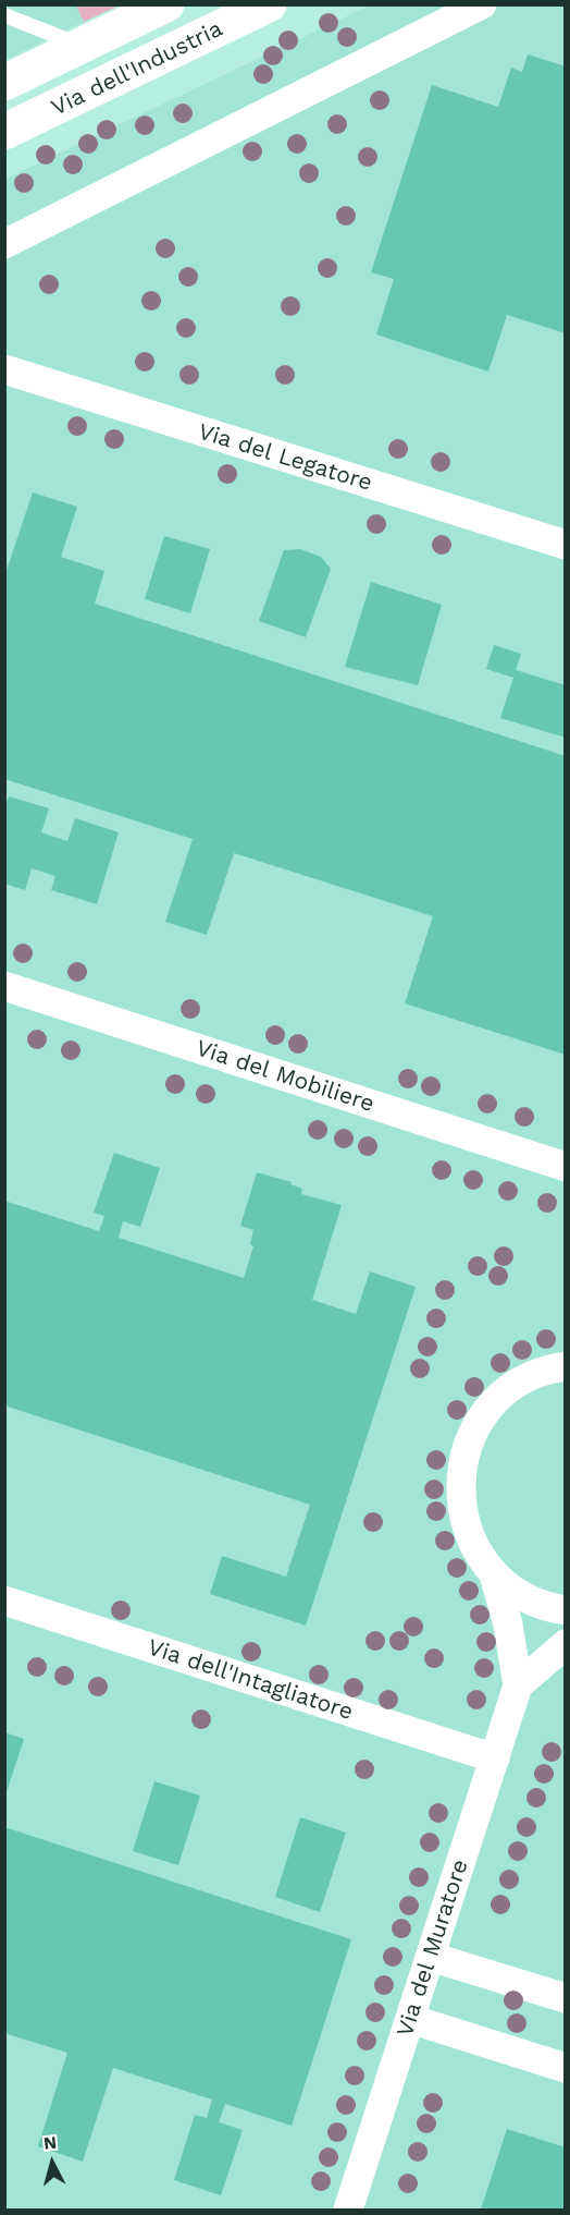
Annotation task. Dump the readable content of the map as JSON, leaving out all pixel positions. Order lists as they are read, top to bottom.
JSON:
{
  "streets": {
    "main road": ["Via dell'Industria"],
    "street": [
      "Via del Legatore",
      "Via del Mobiliere",
      "Via dell'Intagliatore",
      "Via del Muratore"
    ]
  },
  "crossings": [
    ["Via dell'Intagliatore", "Via del Muratore"]
  ],
  "north": "top"
}
